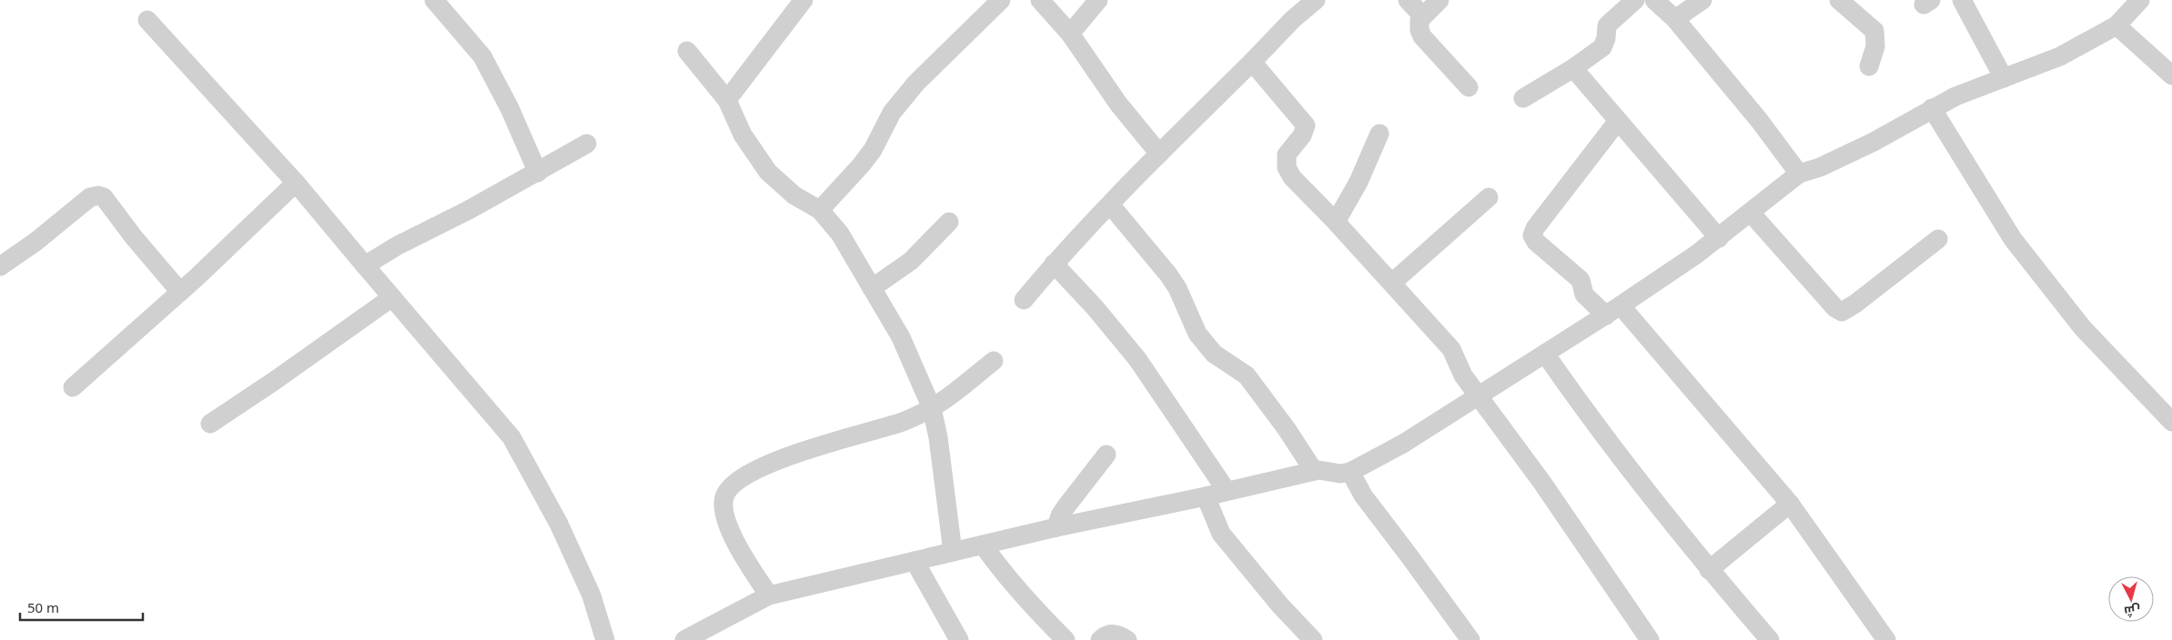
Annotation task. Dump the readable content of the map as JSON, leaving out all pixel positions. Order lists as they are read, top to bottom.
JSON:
{
  "scale_bar": "50 m",
  "north": "bottom"
}
